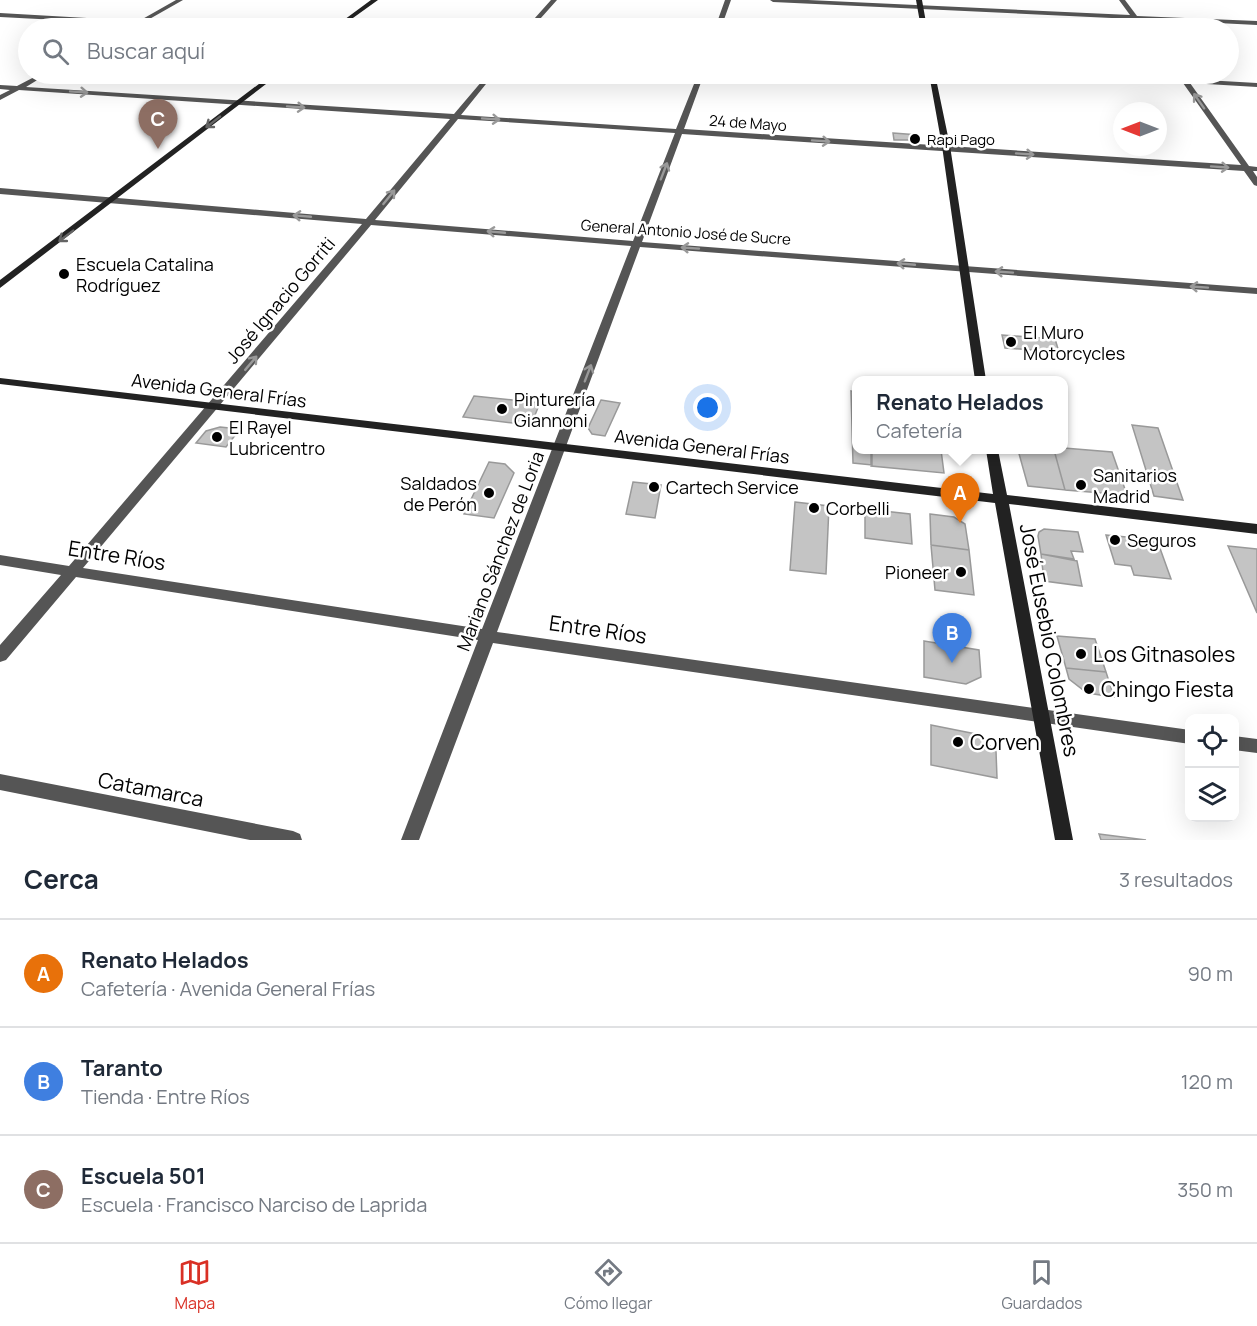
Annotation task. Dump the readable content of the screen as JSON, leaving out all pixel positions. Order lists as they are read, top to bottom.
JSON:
{
  "streets": {
    "street": [
      "24 de Mayo",
      "General Antonio José de Sucre",
      "José Ignacio Gorriti",
      "Avenida General Frías",
      "Mariano Sánchez de Loria",
      "Entre Ríos",
      "José Eusebio Colombres",
      "Catamarca"
    ]
  },
  "crossings": [
    ["24 de Mayo", "José Ignacio Gorriti"],
    ["24 de Mayo", "Mariano Sánchez de Loria"],
    ["General Antonio José de Sucre", "José Ignacio Gorriti"],
    ["General Antonio José de Sucre", "Mariano Sánchez de Loria"],
    ["José Ignacio Gorriti", "Avenida General Frías"],
    ["José Ignacio Gorriti", "Entre Ríos"],
    ["Avenida General Frías", "Mariano Sánchez de Loria"],
    ["Avenida General Frías", "José Eusebio Colombres"],
    ["Mariano Sánchez de Loria", "Entre Ríos"],
    ["Entre Ríos", "José Eusebio Colombres"]
  ],
  "one_way": [
    "24 de Mayo",
    "General Antonio José de Sucre",
    "José Ignacio Gorriti",
    "Mariano Sánchez de Loria"
  ],
  "places": [
    "Rapi Pago",
    "Escuela Catalina Rodríguez",
    "El Muro Motorcycles",
    "Pinturería Giannoni",
    "El Rayel Lubricentro",
    "Sanitarios Madrid",
    "Cartech Service",
    "Saldados de Perón",
    "Corbelli",
    "Seguros",
    "Pioneer",
    "Los Gitnasoles",
    "Chingo Fiesta",
    "Corven"
  ],
  "north": "left",
  "page": {
    "search": "Buscar aquí",
    "pins": ["C", "A", "B"],
    "popup": ["Renato Helados", "Cafetería"],
    "heading": ["Cerca", "3 resultados"],
    "list": [
      {
        "mark": "A",
        "name": "Renato Helados",
        "note": "Cafetería · Avenida General Frías",
        "value": "90 m"
      },
      {
        "mark": "B",
        "name": "Taranto",
        "note": "Tienda · Entre Ríos",
        "value": "120 m"
      },
      {
        "mark": "C",
        "name": "Escuela 501",
        "note": "Escuela · Francisco Narciso de Laprida",
        "value": "350 m"
      }
    ],
    "nav": ["Mapa", "Cómo llegar", "Guardados"]
  }
}
